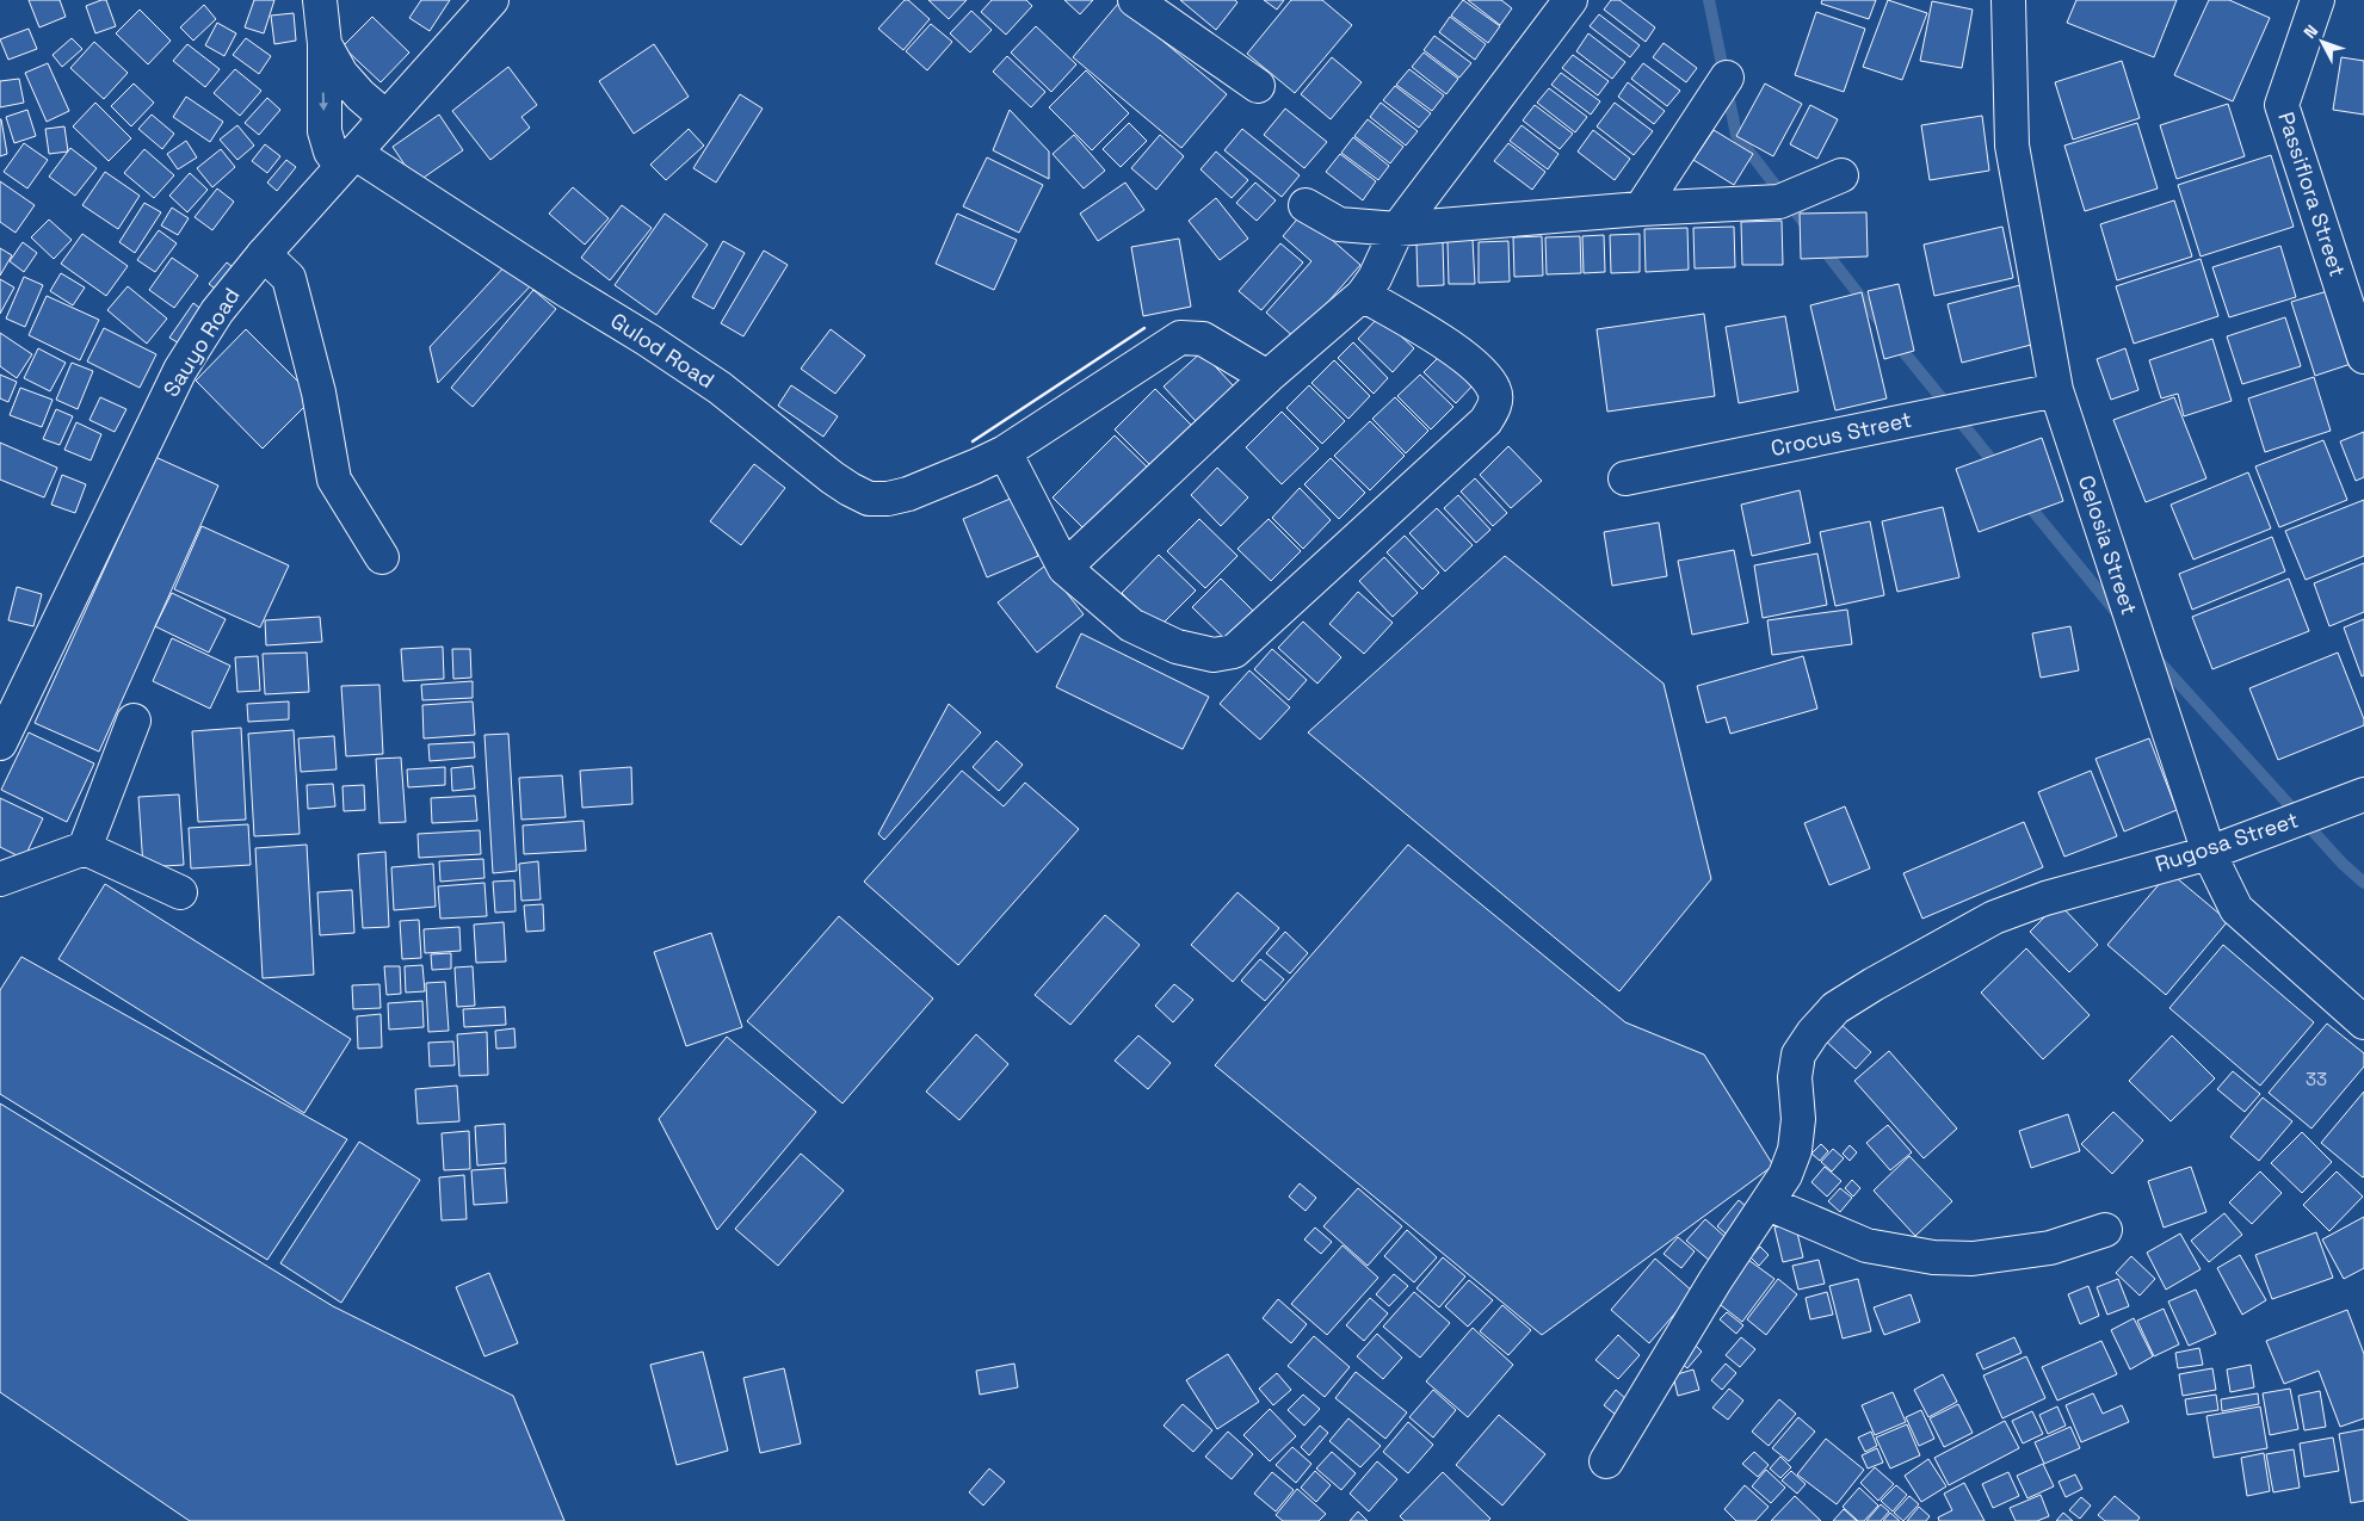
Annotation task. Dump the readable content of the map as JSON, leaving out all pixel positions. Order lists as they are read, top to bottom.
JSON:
{
  "streets": {
    "street": [
      "Passiflora Street",
      "Sauyo Road",
      "Gulod Road",
      "Crocus Street",
      "Celosia Street",
      "Rugosa Street"
    ]
  },
  "crossings": [
    ["Sauyo Road", "Gulod Road"],
    ["Crocus Street", "Celosia Street"],
    ["Celosia Street", "Rugosa Street"]
  ],
  "house_numbers": ["33"],
  "north": "top left"
}
